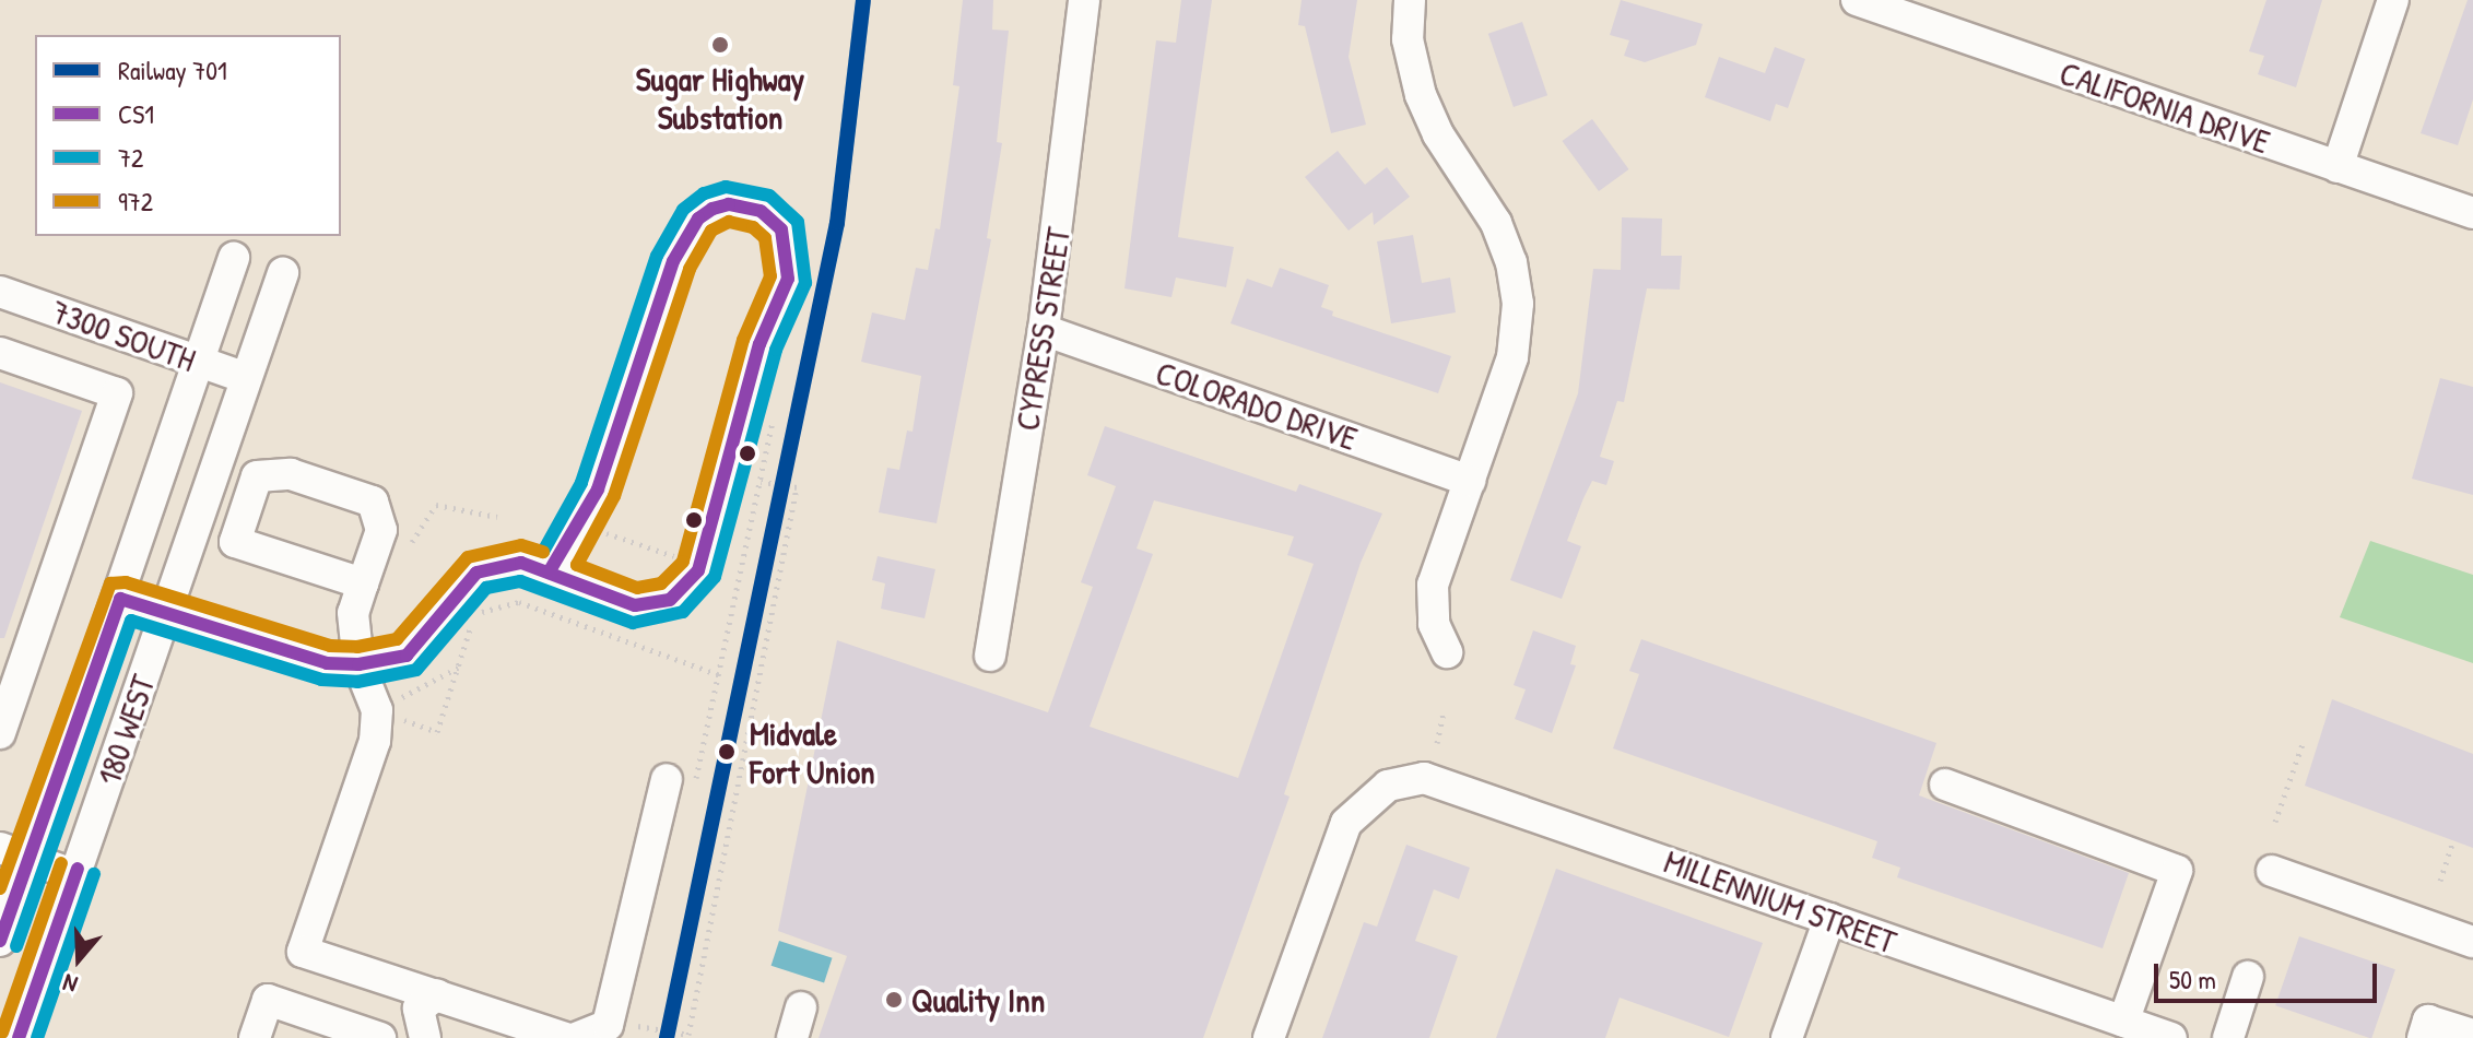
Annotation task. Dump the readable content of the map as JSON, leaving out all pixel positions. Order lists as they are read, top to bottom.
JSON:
{
  "streets": {
    "street": [
      "CALIFORNIA DRIVE",
      "CYPRESS STREET",
      "7300 SOUTH",
      "COLORADO DRIVE",
      "180 WEST",
      "MILLENNIUM STREET"
    ]
  },
  "crossings": [
    ["CYPRESS STREET", "COLORADO DRIVE"],
    ["7300 SOUTH", "180 WEST"]
  ],
  "places": ["Sugar Highway Substation", "Midvale Fort Union", "Quality Inn"],
  "lines": [
    "rail line 701",
    "transit line 72",
    "transit line CS1",
    "transit line 972"
  ],
  "legend": [
    "Railway 701",
    "CS1",
    "72",
    "972"
  ],
  "scale_bar": "50 m",
  "north": "bottom"
}
